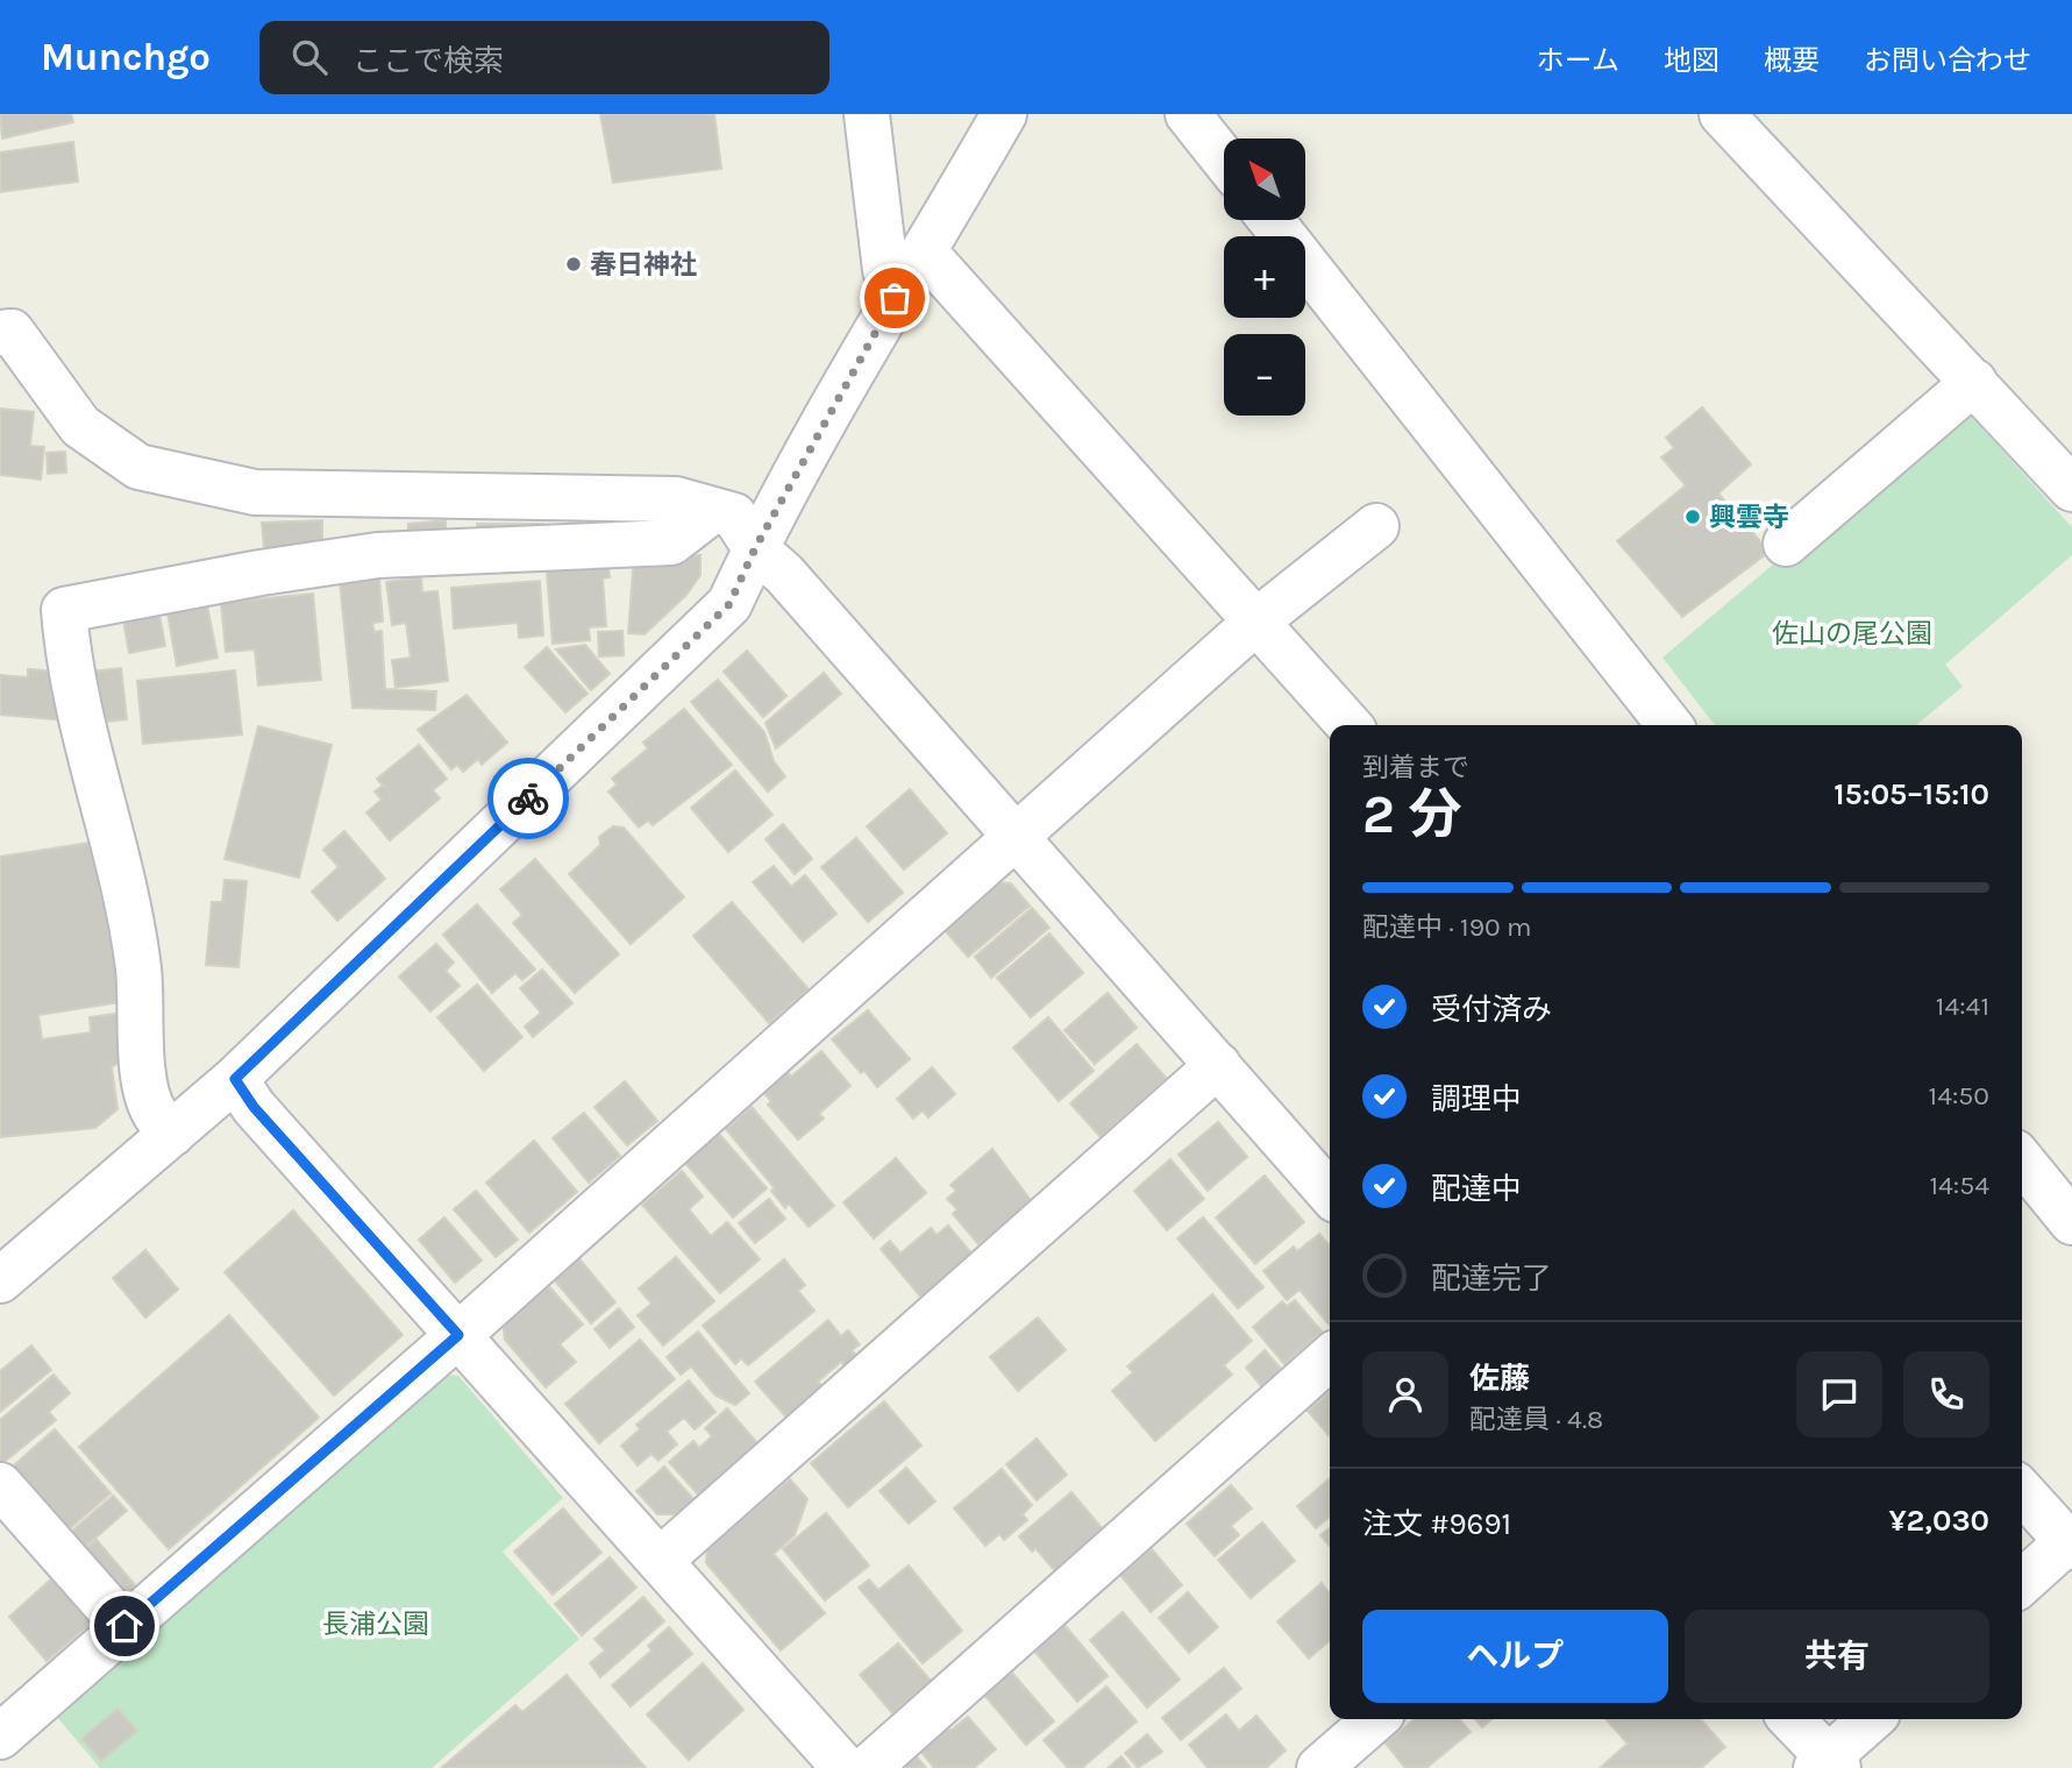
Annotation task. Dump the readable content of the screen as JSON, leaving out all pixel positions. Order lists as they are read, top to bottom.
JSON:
{
  "parks": ["佐山の尾公園", "長浦公園"],
  "places": ["春日神社", "興雲寺"],
  "north": "top left",
  "page": {
    "header": "Munchgo",
    "search": "ここで検索",
    "nav": [
      "ホーム",
      "地図",
      "概要",
      "お問い合わせ"
    ],
    "map_buttons": ["+", "−"],
    "heading": ["2 分", "到着まで", "15:05–15:10"],
    "panel": [
      "佐藤",
      "配達員 · 4.8",
      "注文 #9691",
      "¥2,030"
    ],
    "bar": "配達中 · 190 m",
    "list": [
      ["受付済み", "14:41"],
      ["調理中", "14:50"],
      ["配達中", "14:54"],
      "配達完了"
    ],
    "buttons": ["ヘルプ", "共有"]
  }
}
